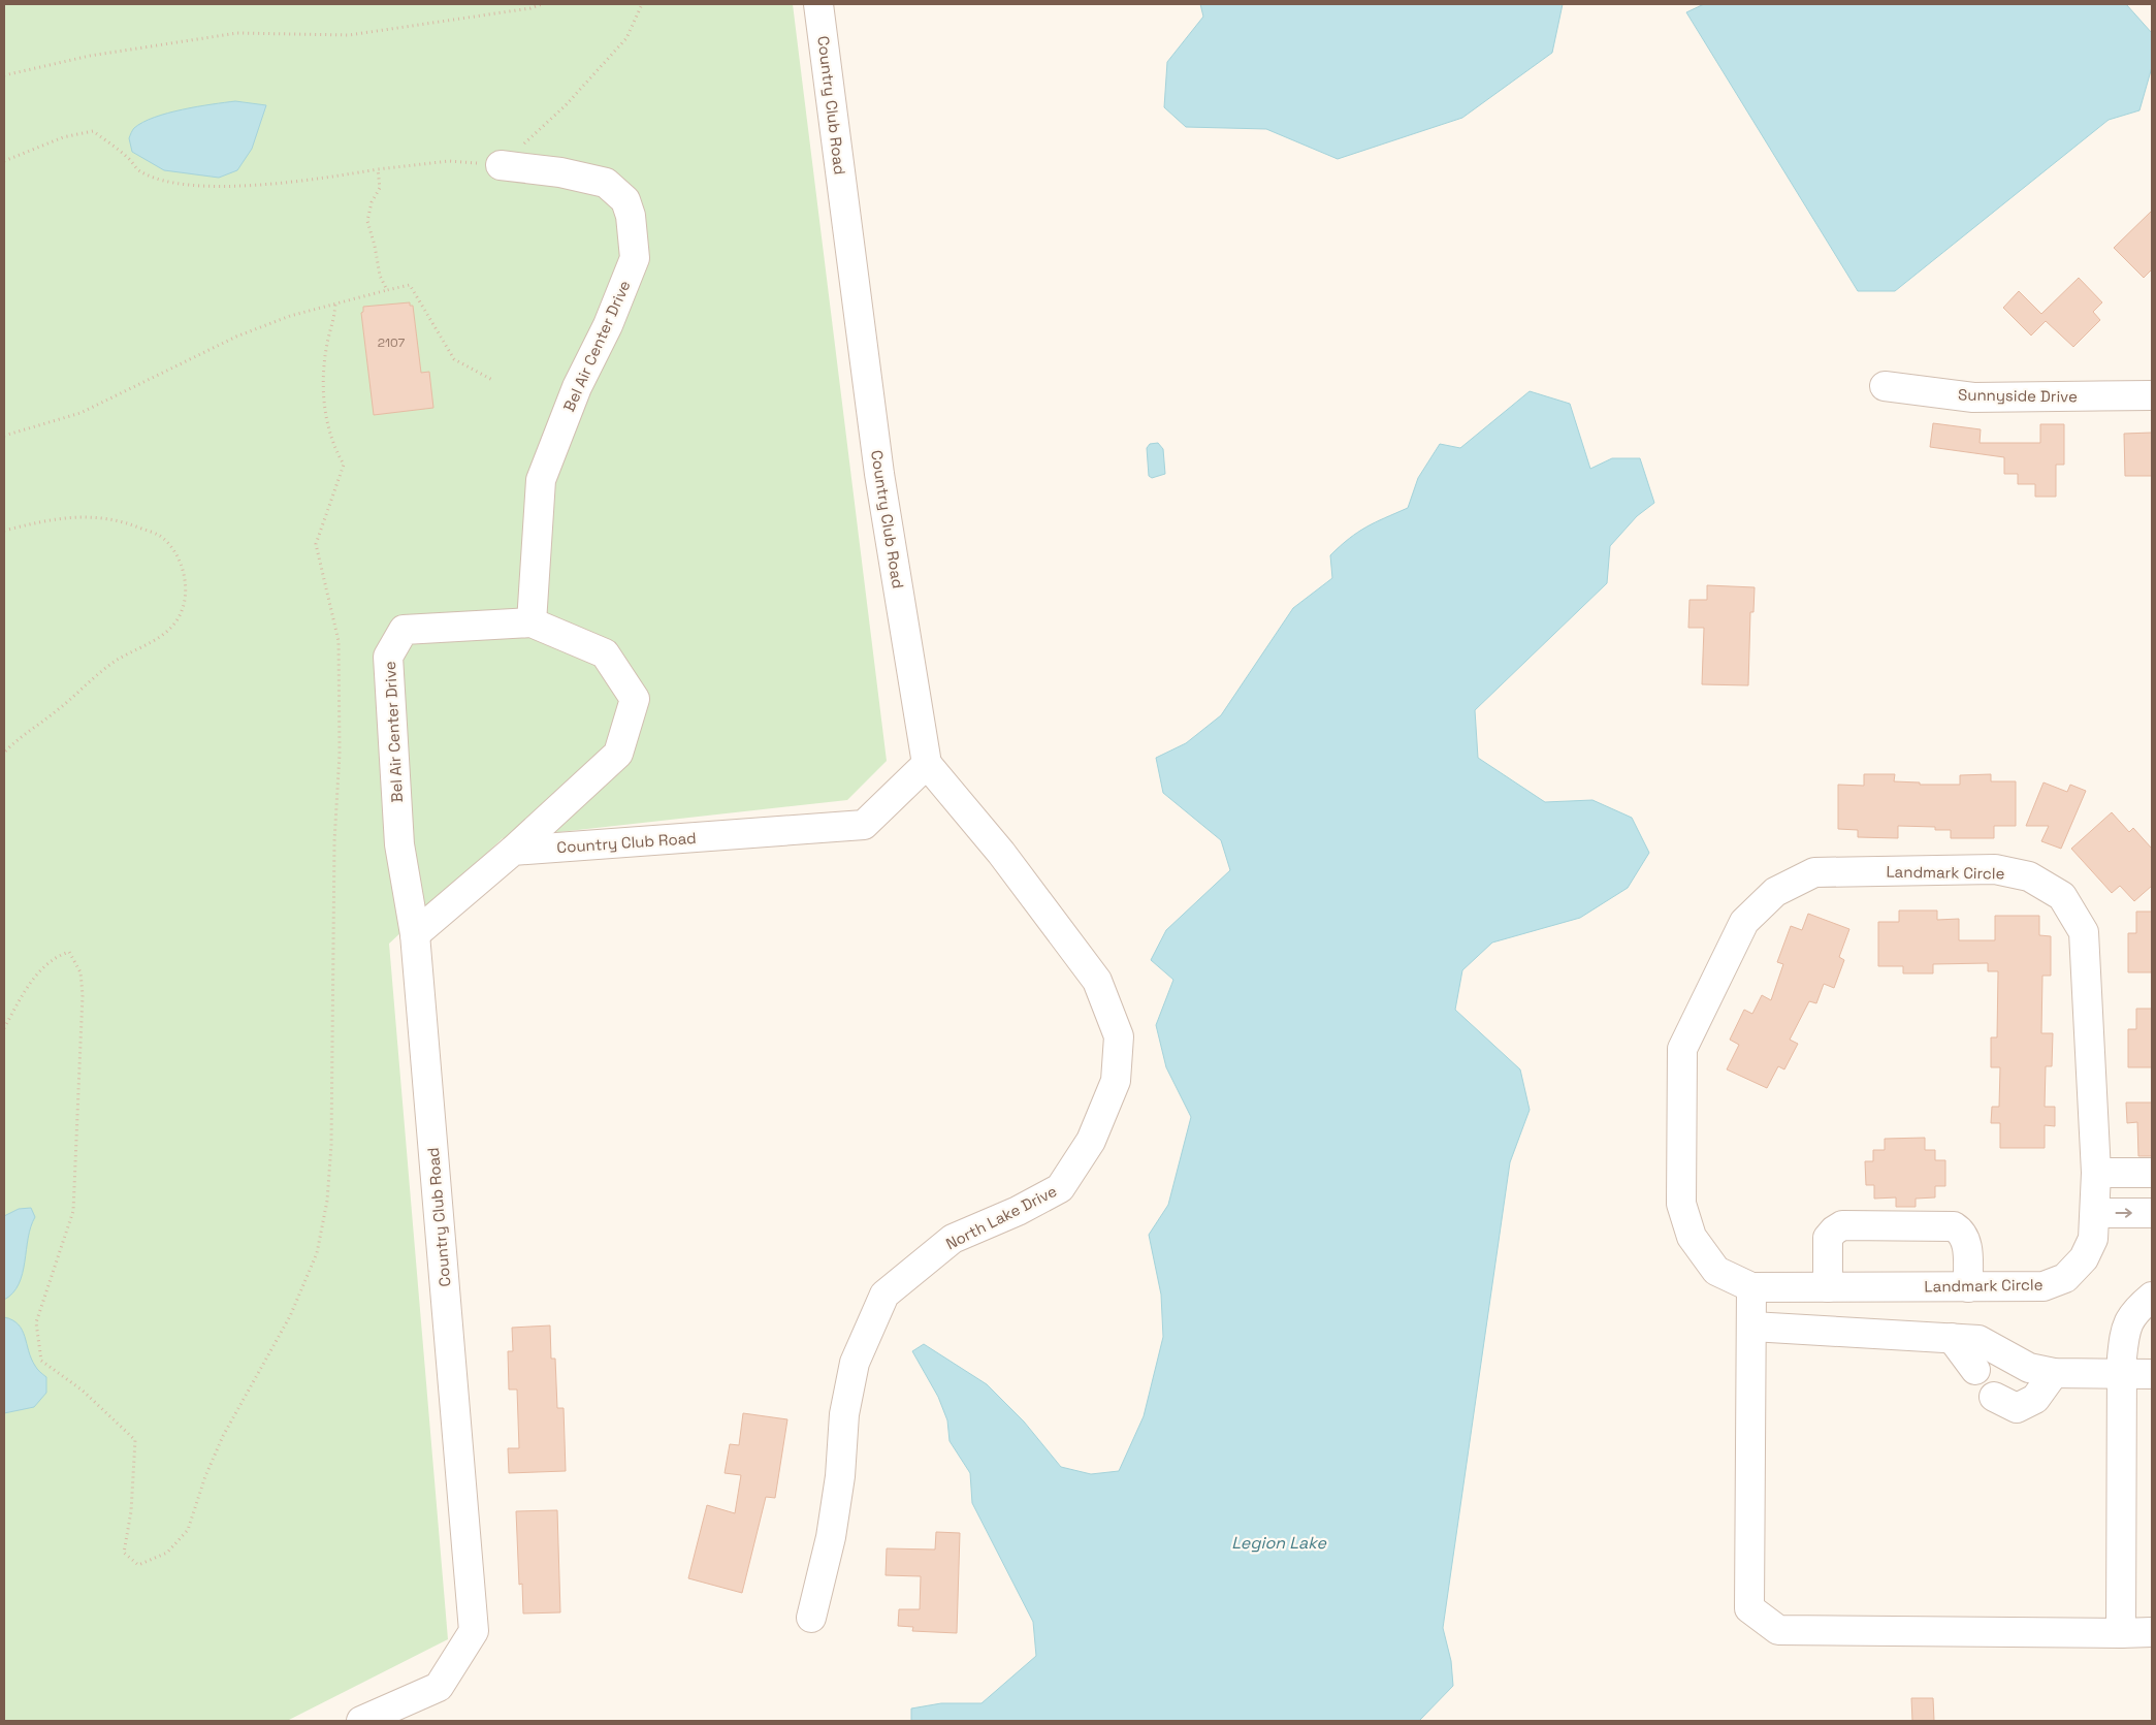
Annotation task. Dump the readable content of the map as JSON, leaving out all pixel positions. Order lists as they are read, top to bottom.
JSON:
{
  "streets": {
    "street": [
      "Country Club Road",
      "Bel Air Center Drive",
      "Sunnyside Drive",
      "Landmark Circle",
      "North Lake Drive"
    ]
  },
  "crossings": [
    ["Country Club Road", "Bel Air Center Drive"],
    ["Country Club Road", "North Lake Drive"]
  ],
  "water": ["Legion Lake"],
  "house_numbers": ["2107"]
}
